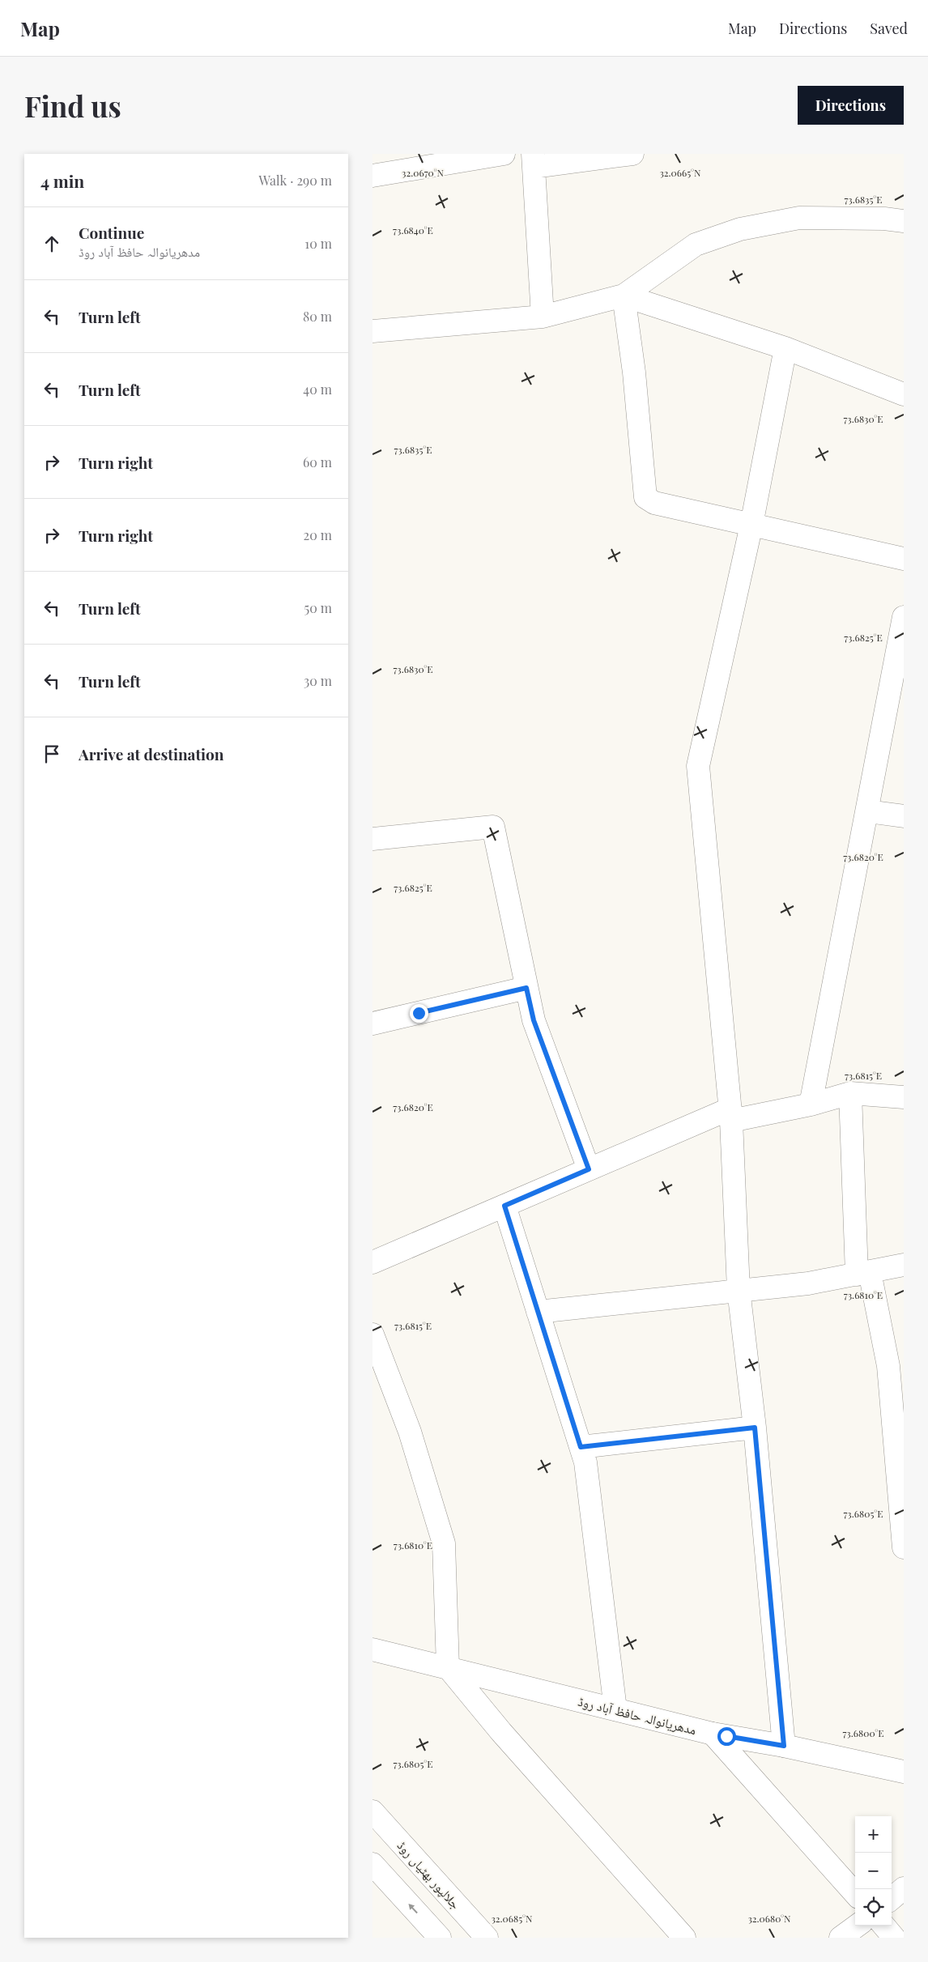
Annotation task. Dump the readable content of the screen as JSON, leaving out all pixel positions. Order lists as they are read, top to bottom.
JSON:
{
  "streets": {
    "street": ["مدھریانوالہ حافظ آباد روڈ", "جلالپور بھٹیاں روڈ"]
  },
  "page": {
    "header": "Map",
    "nav": ["Map", "Directions", "Saved"],
    "buttons": "Directions",
    "title": "Find us",
    "heading": ["4 min", "Walk · 290 m"],
    "list": [
      ["Continue", "مدھریانوالہ حافظ آباد روڈ", "10 m"],
      ["Turn left", "80 m"],
      ["Turn left", "40 m"],
      ["Turn right", "60 m"],
      ["Turn right", "20 m"],
      ["Turn left", "50 m"],
      ["Turn left", "30 m"],
      "Arrive at destination"
    ],
    "map_buttons": ["+", "−"]
  },
  "coordinates": [
    "32.0670°N",
    "32.0665°N",
    "73.6835°E",
    "73.6840°E",
    "73.6830°E",
    "73.6825°E",
    "73.6820°E",
    "73.6815°E",
    "73.6810°E",
    "73.6805°E",
    "73.6800°E",
    "32.0685°N",
    "32.0680°N"
  ]
}
